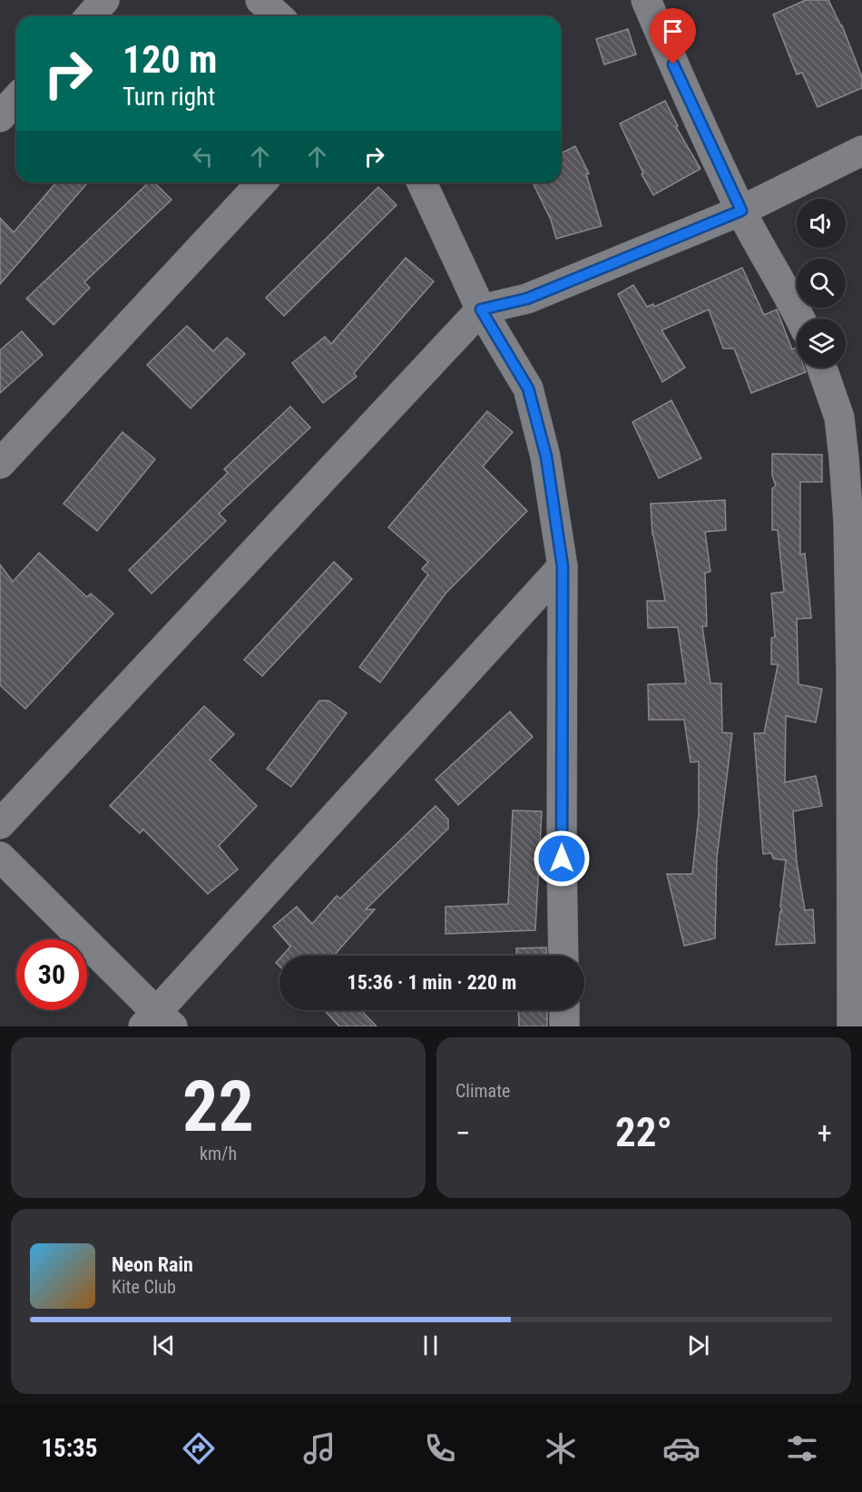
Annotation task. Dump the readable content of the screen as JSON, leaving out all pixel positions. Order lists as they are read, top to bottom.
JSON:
{
  "page": {
    "turn": ["120 m", "Turn right"],
    "limit": "30",
    "trip": "15:36 · 1 min · 220 m",
    "tile": [
      ["22", "km/h"],
      "Climate"
    ],
    "heat": ["−", "22°", "+"],
    "song": ["Neon Rain", "Kite Club"],
    "tabs": "15:35"
  }
}
